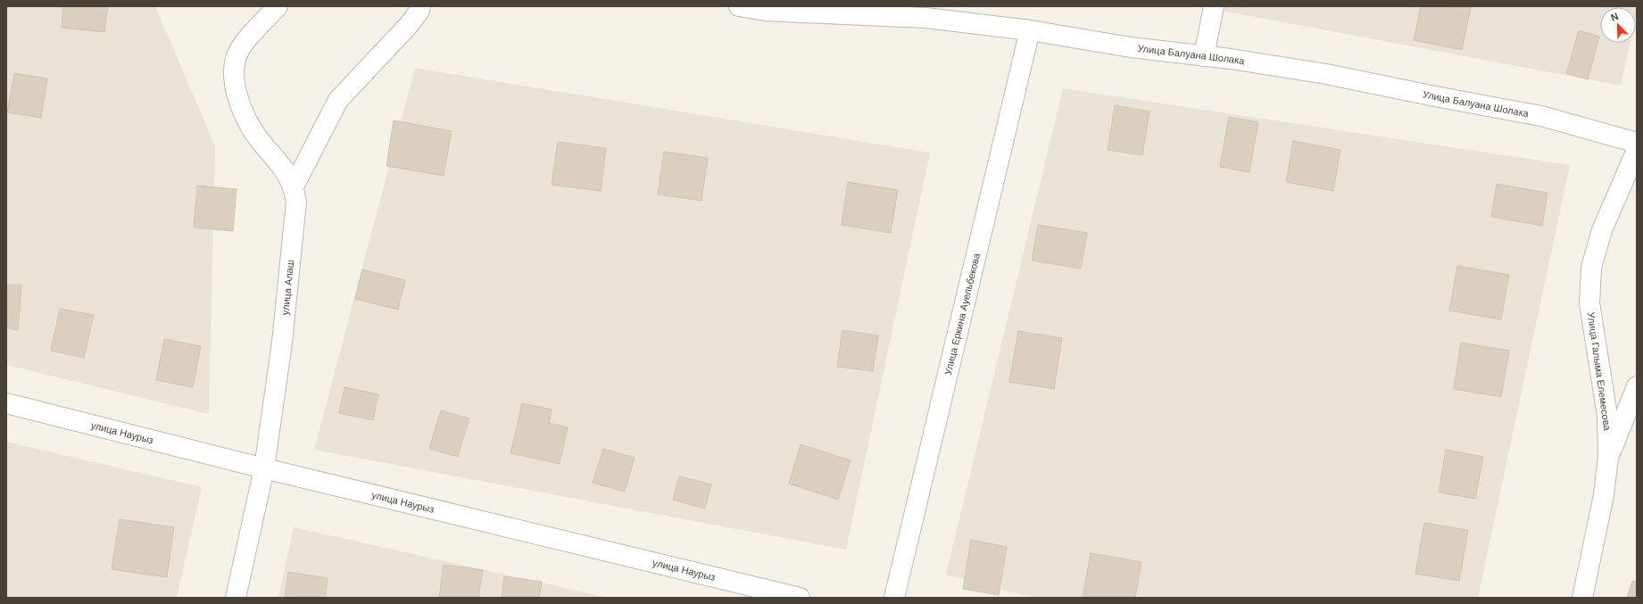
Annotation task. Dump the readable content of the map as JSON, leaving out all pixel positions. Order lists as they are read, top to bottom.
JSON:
{
  "streets": {
    "street": [
      "Улица Балуана Шолака",
      "улица Алаш",
      "Улица Еркина Ауельбекова",
      "Улица Галыма Елемесова",
      "улица Наурыз"
    ]
  },
  "crossings": [
    ["Улица Балуана Шолака", "Улица Еркина Ауельбекова"],
    ["улица Алаш", "улица Наурыз"]
  ],
  "north": "top left"
}
